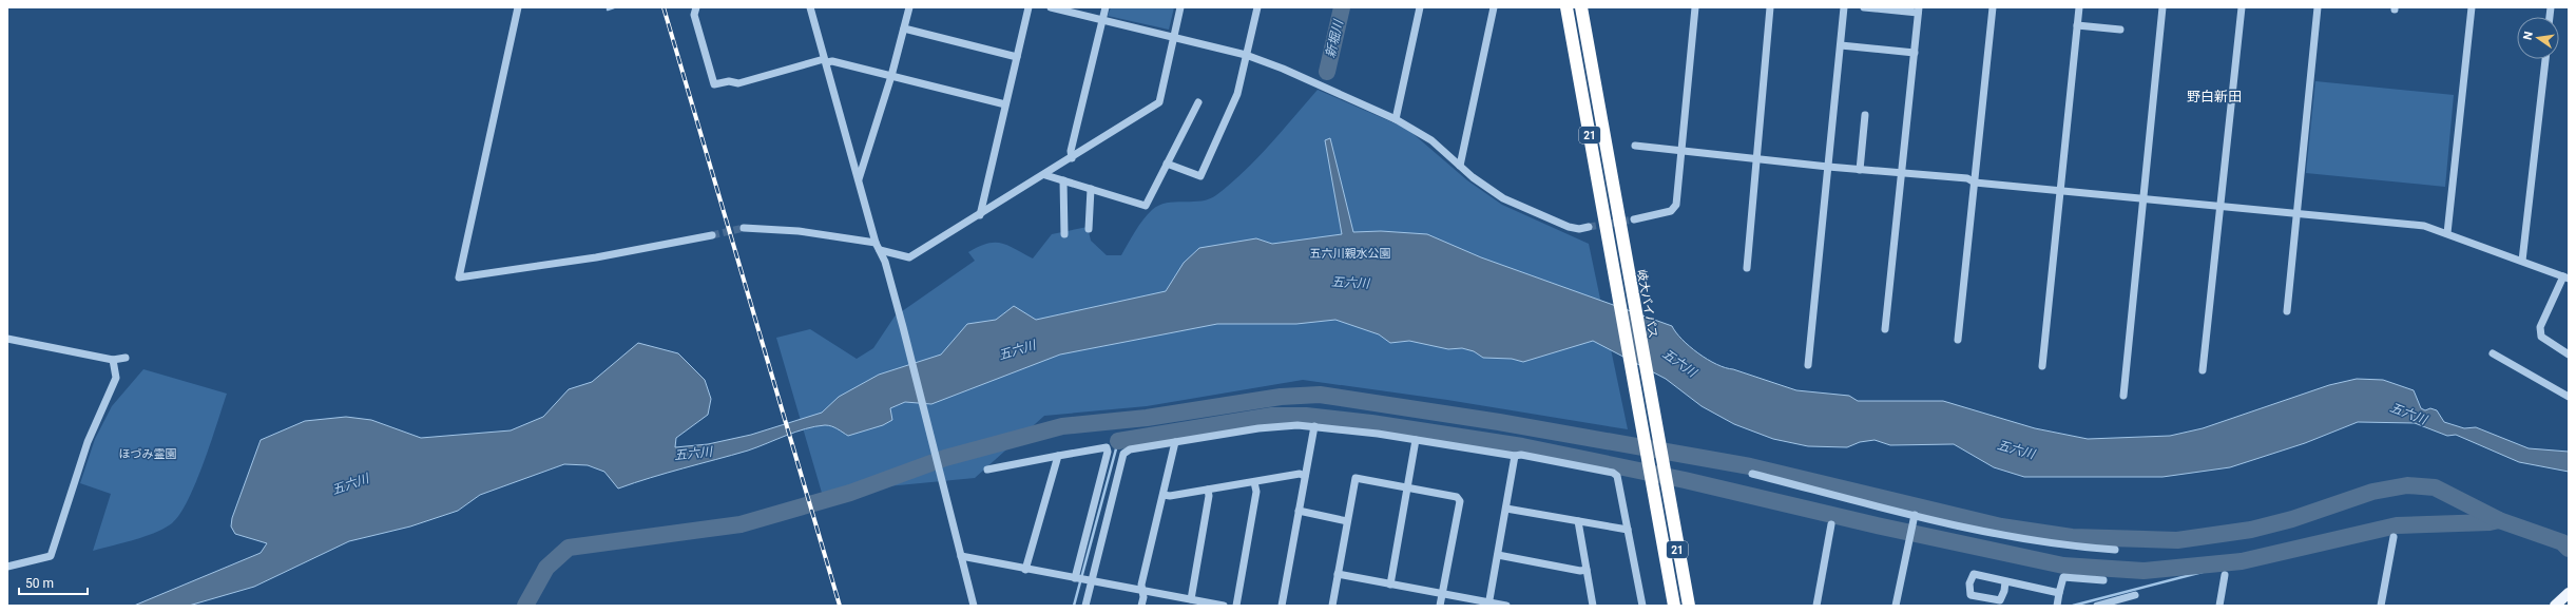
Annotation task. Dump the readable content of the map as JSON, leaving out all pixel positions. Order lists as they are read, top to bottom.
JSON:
{
  "streets": {
    "highway": ["21", "岐大バイパス"]
  },
  "districts": ["野白新田"],
  "water": ["新堀川", "五六川"],
  "parks": ["五六川親水公園", "ほづみ霊園"],
  "scale_bar": "50 m",
  "north": "left"
}
